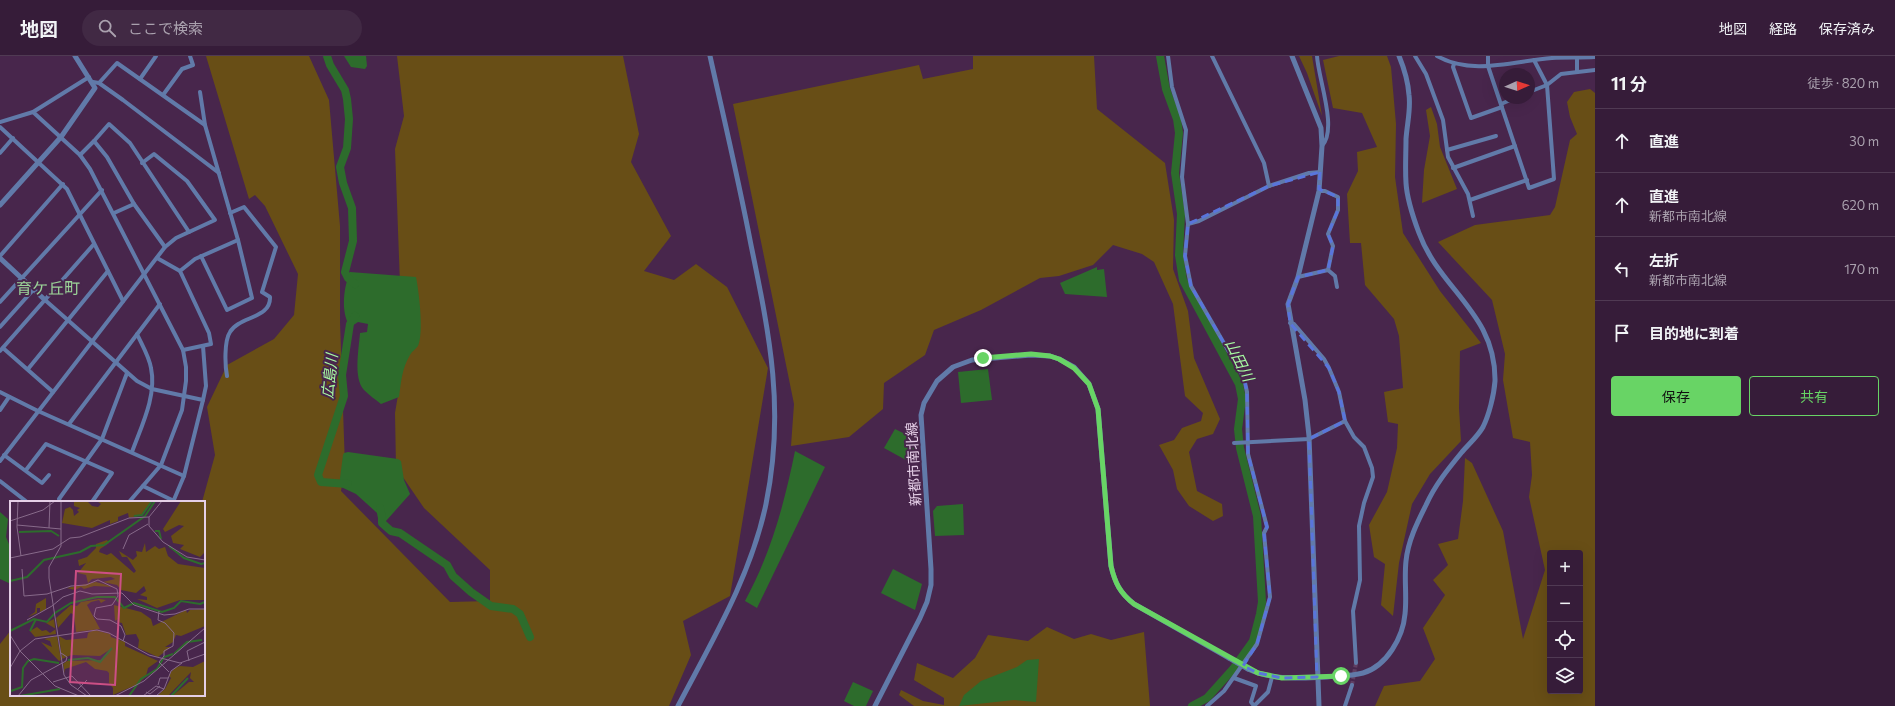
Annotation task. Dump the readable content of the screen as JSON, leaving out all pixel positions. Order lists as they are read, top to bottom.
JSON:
{
  "streets": {
    "street": ["新都市南北線"]
  },
  "districts": ["育ケ丘町"],
  "water": ["山田川", "広島川"],
  "north": "right",
  "page": {
    "header": "地図",
    "search": "ここで検索",
    "nav": ["地図", "経路", "保存済み"],
    "heading": ["11 分", "徒歩 · 820 m"],
    "list": [
      ["直進", "30 m"],
      ["直進", "新都市南北線", "620 m"],
      ["左折", "新都市南北線", "170 m"],
      "目的地に到着"
    ],
    "buttons": ["保存", "共有"],
    "map_buttons": ["+", "−"]
  }
}
